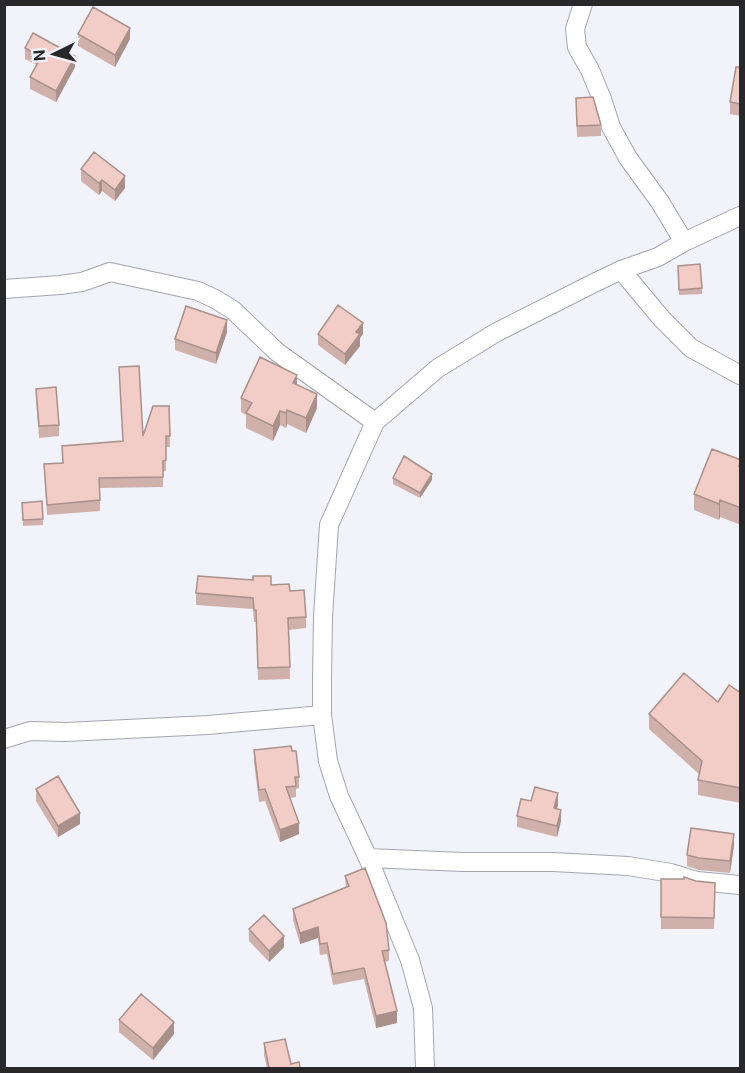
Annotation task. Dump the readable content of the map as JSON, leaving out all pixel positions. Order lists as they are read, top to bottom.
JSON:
{
  "north": "left"
}
